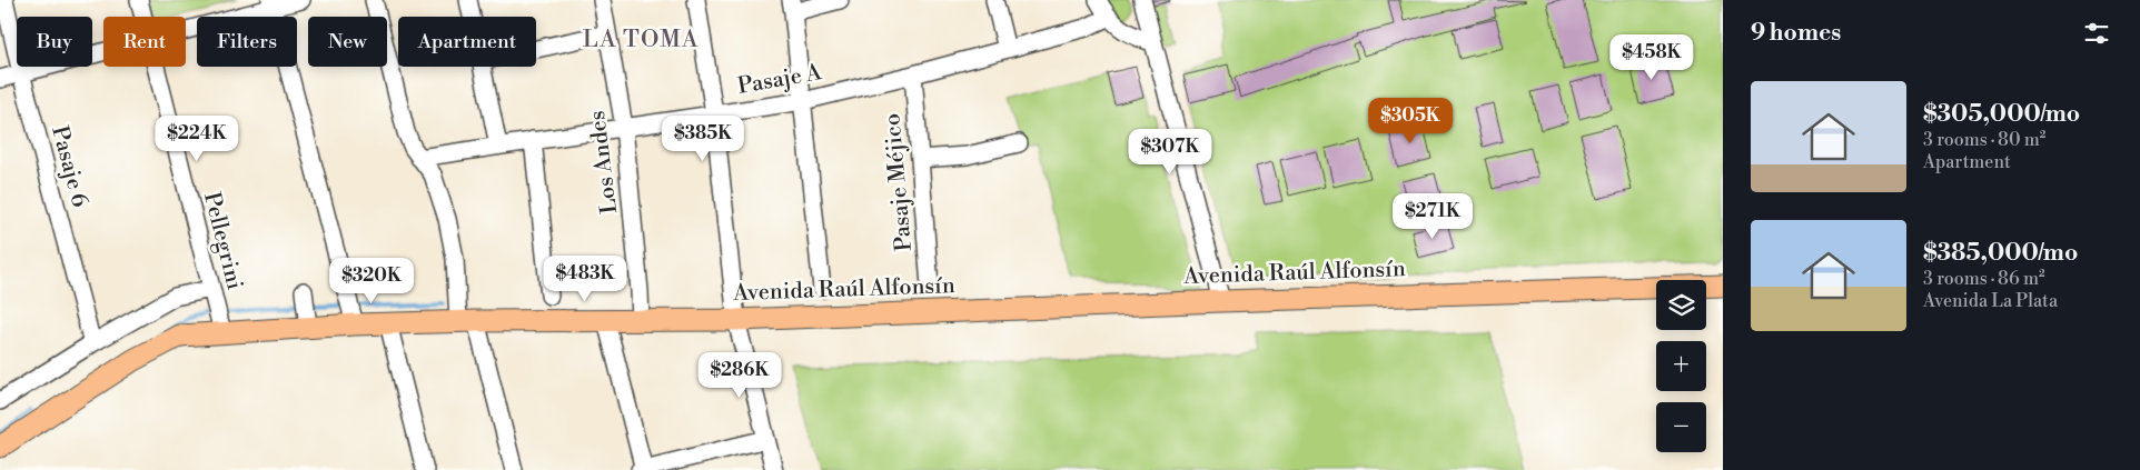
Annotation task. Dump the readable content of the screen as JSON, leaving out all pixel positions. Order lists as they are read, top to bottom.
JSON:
{
  "streets": {
    "main road": ["Avenida Raúl Alfonsín"],
    "street": [
      "Pasaje A",
      "Los Andes",
      "Pasaje 6",
      "Pasaje Méjico",
      "Pellegrini"
    ]
  },
  "crossings": [
    ["Pasaje A", "Los Andes"],
    ["Pasaje A", "Pasaje Méjico"],
    ["Los Andes", "Avenida Raúl Alfonsín"],
    ["Pellegrini", "Avenida Raúl Alfonsín"]
  ],
  "districts": ["LA TOMA"],
  "page": {
    "heading": "9 homes",
    "chip": [
      "Buy",
      "Rent",
      "Filters",
      "New",
      "Apartment"
    ],
    "price": [
      "$458K",
      "$305K",
      "$224K",
      "$385K",
      "$307K",
      "$271K",
      "$483K",
      "$320K",
      "$286K"
    ],
    "list": [
      {
        "name": "$305,000/mo",
        "note": "3 rooms · 80 m² · Apartment"
      },
      {
        "name": "$385,000/mo",
        "note": "3 rooms · 86 m² · Avenida La Plata"
      }
    ],
    "map_buttons": ["+", "−"]
  }
}
